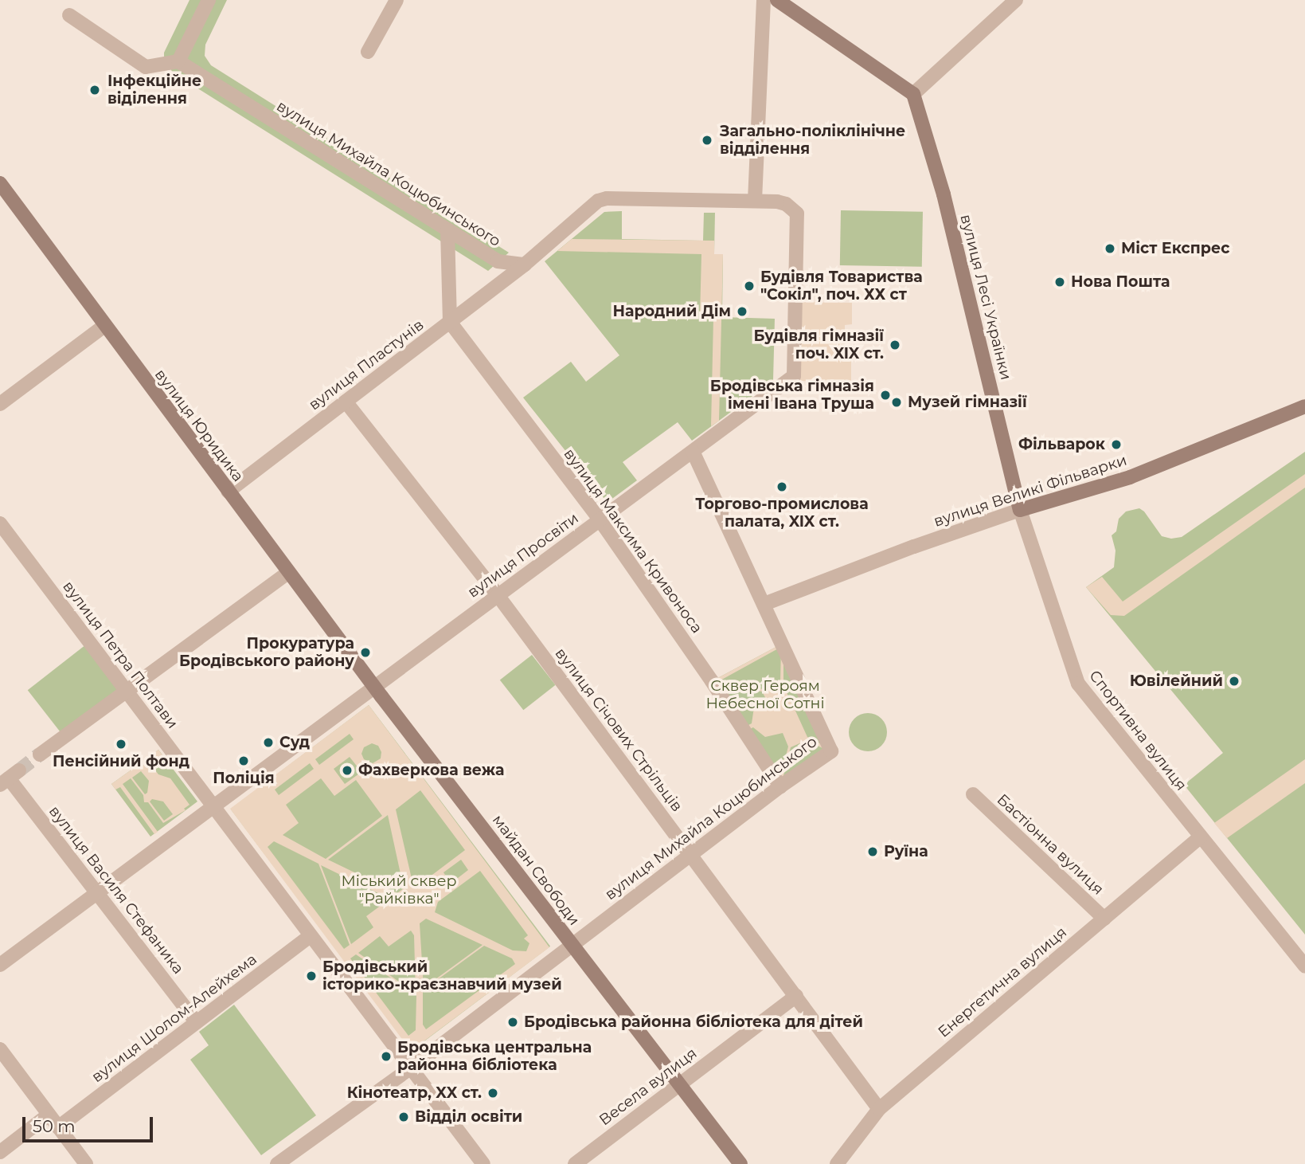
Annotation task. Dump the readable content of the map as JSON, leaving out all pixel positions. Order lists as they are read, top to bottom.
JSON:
{
  "streets": {
    "street": [
      "вулиця Михайла Коцюбинського",
      "вулиця Лесі Українки",
      "вулиця Пластунів",
      "вулиця Юридика",
      "вулиця Великі Фільварки",
      "вулиця Максима Кривоноса",
      "вулиця Просвіти",
      "вулиця Петра Полтави",
      "вулиця Січових Стрільців",
      "Спортивна вулиця",
      "Бастіонна вулиця",
      "майдан Свободи",
      "вулиця Василя Стефаника",
      "Енергетична вулиця",
      "вулиця Шолом-Алейхема",
      "Весела вулиця"
    ]
  },
  "crossings": [
    ["вулиця Михайла Коцюбинського", "вулиця Пластунів"],
    ["вулиця Михайла Коцюбинського", "вулиця Великі Фільварки"],
    ["вулиця Михайла Коцюбинського", "вулиця Максима Кривоноса"],
    ["вулиця Михайла Коцюбинського", "вулиця Просвіти"],
    ["вулиця Михайла Коцюбинського", "вулиця Січових Стрільців"],
    ["вулиця Михайла Коцюбинського", "майдан Свободи"],
    ["вулиця Лесі Українки", "вулиця Великі Фільварки"],
    ["вулиця Лесі Українки", "Спортивна вулиця"],
    ["вулиця Пластунів", "вулиця Юридика"],
    ["вулиця Пластунів", "вулиця Максима Кривоноса"],
    ["вулиця Пластунів", "вулиця Січових Стрільців"],
    ["вулиця Юридика", "вулиця Просвіти"],
    ["вулиця Юридика", "майдан Свободи"],
    ["вулиця Великі Фільварки", "Спортивна вулиця"],
    ["вулиця Максима Кривоноса", "вулиця Просвіти"],
    ["вулиця Просвіти", "вулиця Січових Стрільців"],
    ["вулиця Просвіти", "майдан Свободи"],
    ["вулиця Січових Стрільців", "Енергетична вулиця"],
    ["вулиця Січових Стрільців", "Весела вулиця"],
    ["Спортивна вулиця", "Енергетична вулиця"],
    ["Бастіонна вулиця", "Енергетична вулиця"],
    ["вулиця Василя Стефаника", "вулиця Шолом-Алейхема"]
  ],
  "parks": ["Сквер Героям Небесної Сотні", "Міський сквер \"Райківка\""],
  "places": [
    "Інфекційне віділення",
    "Загально-поліклінічне відділення",
    "Міст Експрес",
    "Нова Пошта",
    "Будівля Товариства \"Сокіл\", поч. ХХ ст",
    "Народний Дім",
    "Будівля гімназії поч. XIX ст.",
    "Бродівська гімназія імені Івана Труша",
    "Музей гімназії",
    "Фільварок",
    "Торгово-промислова палата, XIX ст.",
    "Прокуратура Бродівського району",
    "Ювілейний",
    "Cуд",
    "Пенсійний фонд",
    "Поліція",
    "Фахверкова вежа",
    "Руїна",
    "Бродівський історико-краєзнавчий музей",
    "Бродівська районна бібліотека для дітей",
    "Бродівська центральна районна бібліотека",
    "Кінотеатр, XX ст.",
    "Відділ освіти"
  ],
  "scale_bar": "50 m"
}
